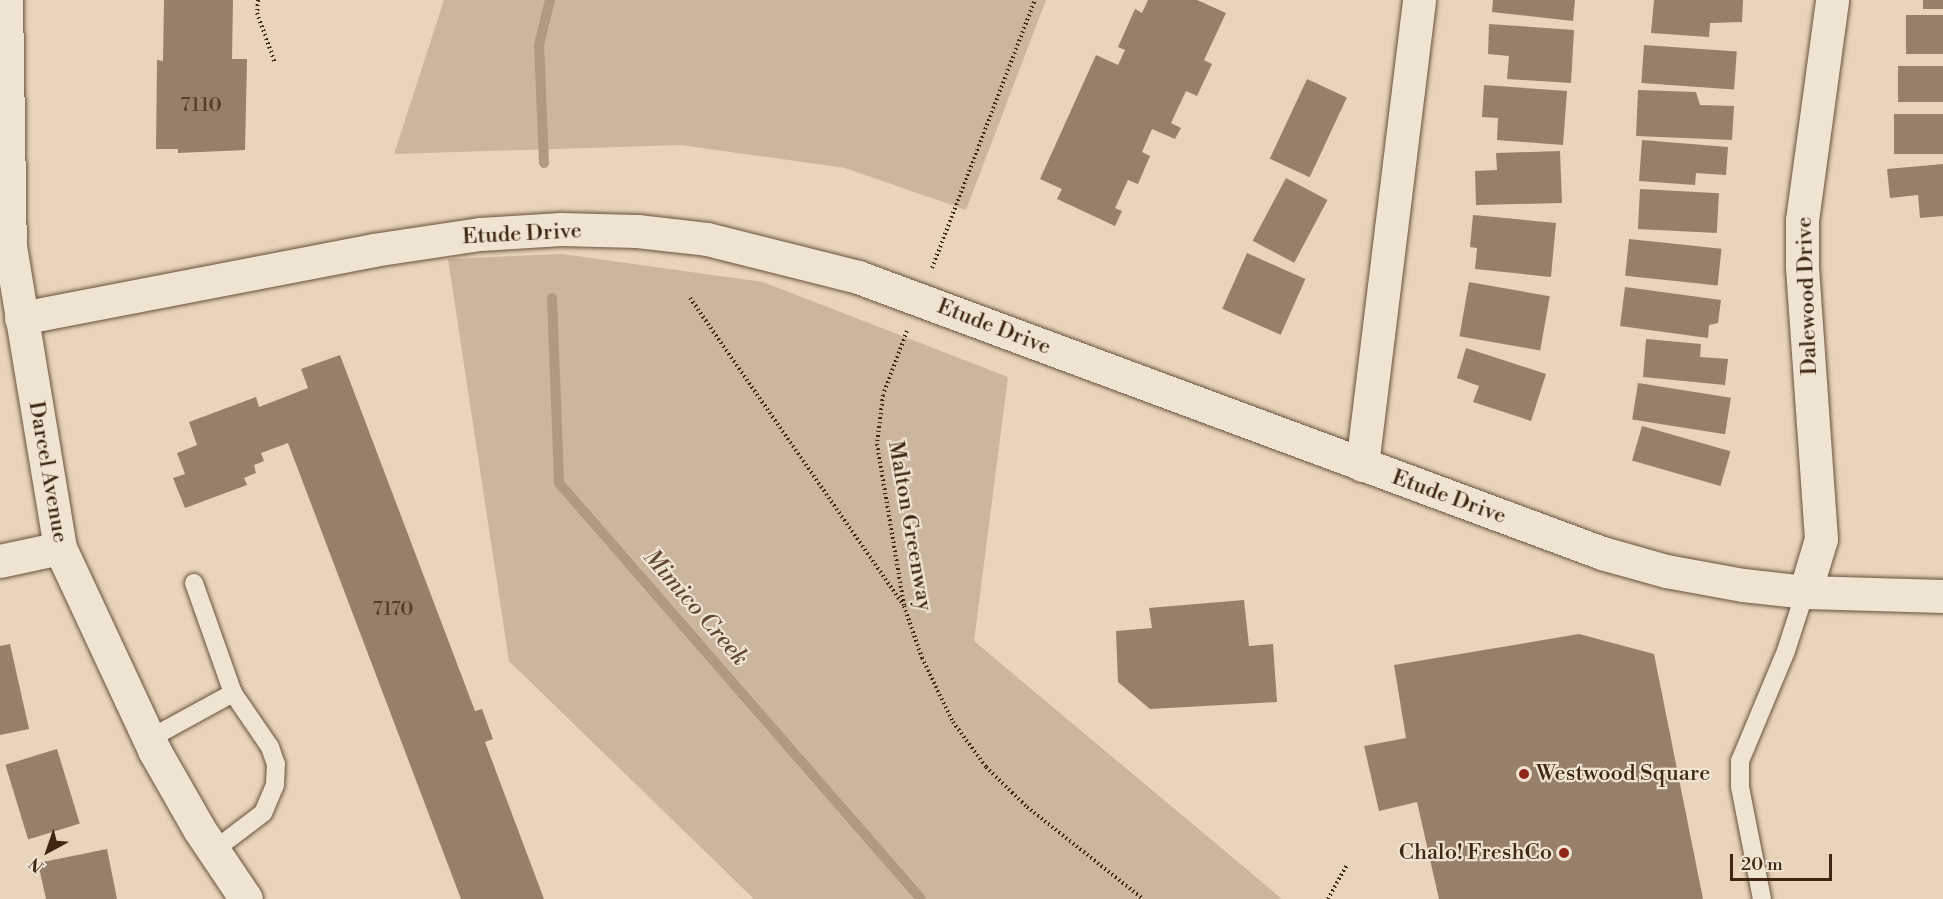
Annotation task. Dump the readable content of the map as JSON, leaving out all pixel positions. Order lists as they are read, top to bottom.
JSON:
{
  "streets": {
    "street": ["Etude Drive", "Dalewood Drive", "Darcel Avenue"],
    "path": ["Malton Greenway"]
  },
  "crossings": [
    ["Etude Drive", "Dalewood Drive"],
    ["Etude Drive", "Darcel Avenue"]
  ],
  "water": ["Mimico Creek"],
  "places": ["Westwood Square", "Chalo! FreshCo"],
  "house_numbers": ["7110", "7170"],
  "scale_bar": "20 m",
  "north": "bottom left"
}
